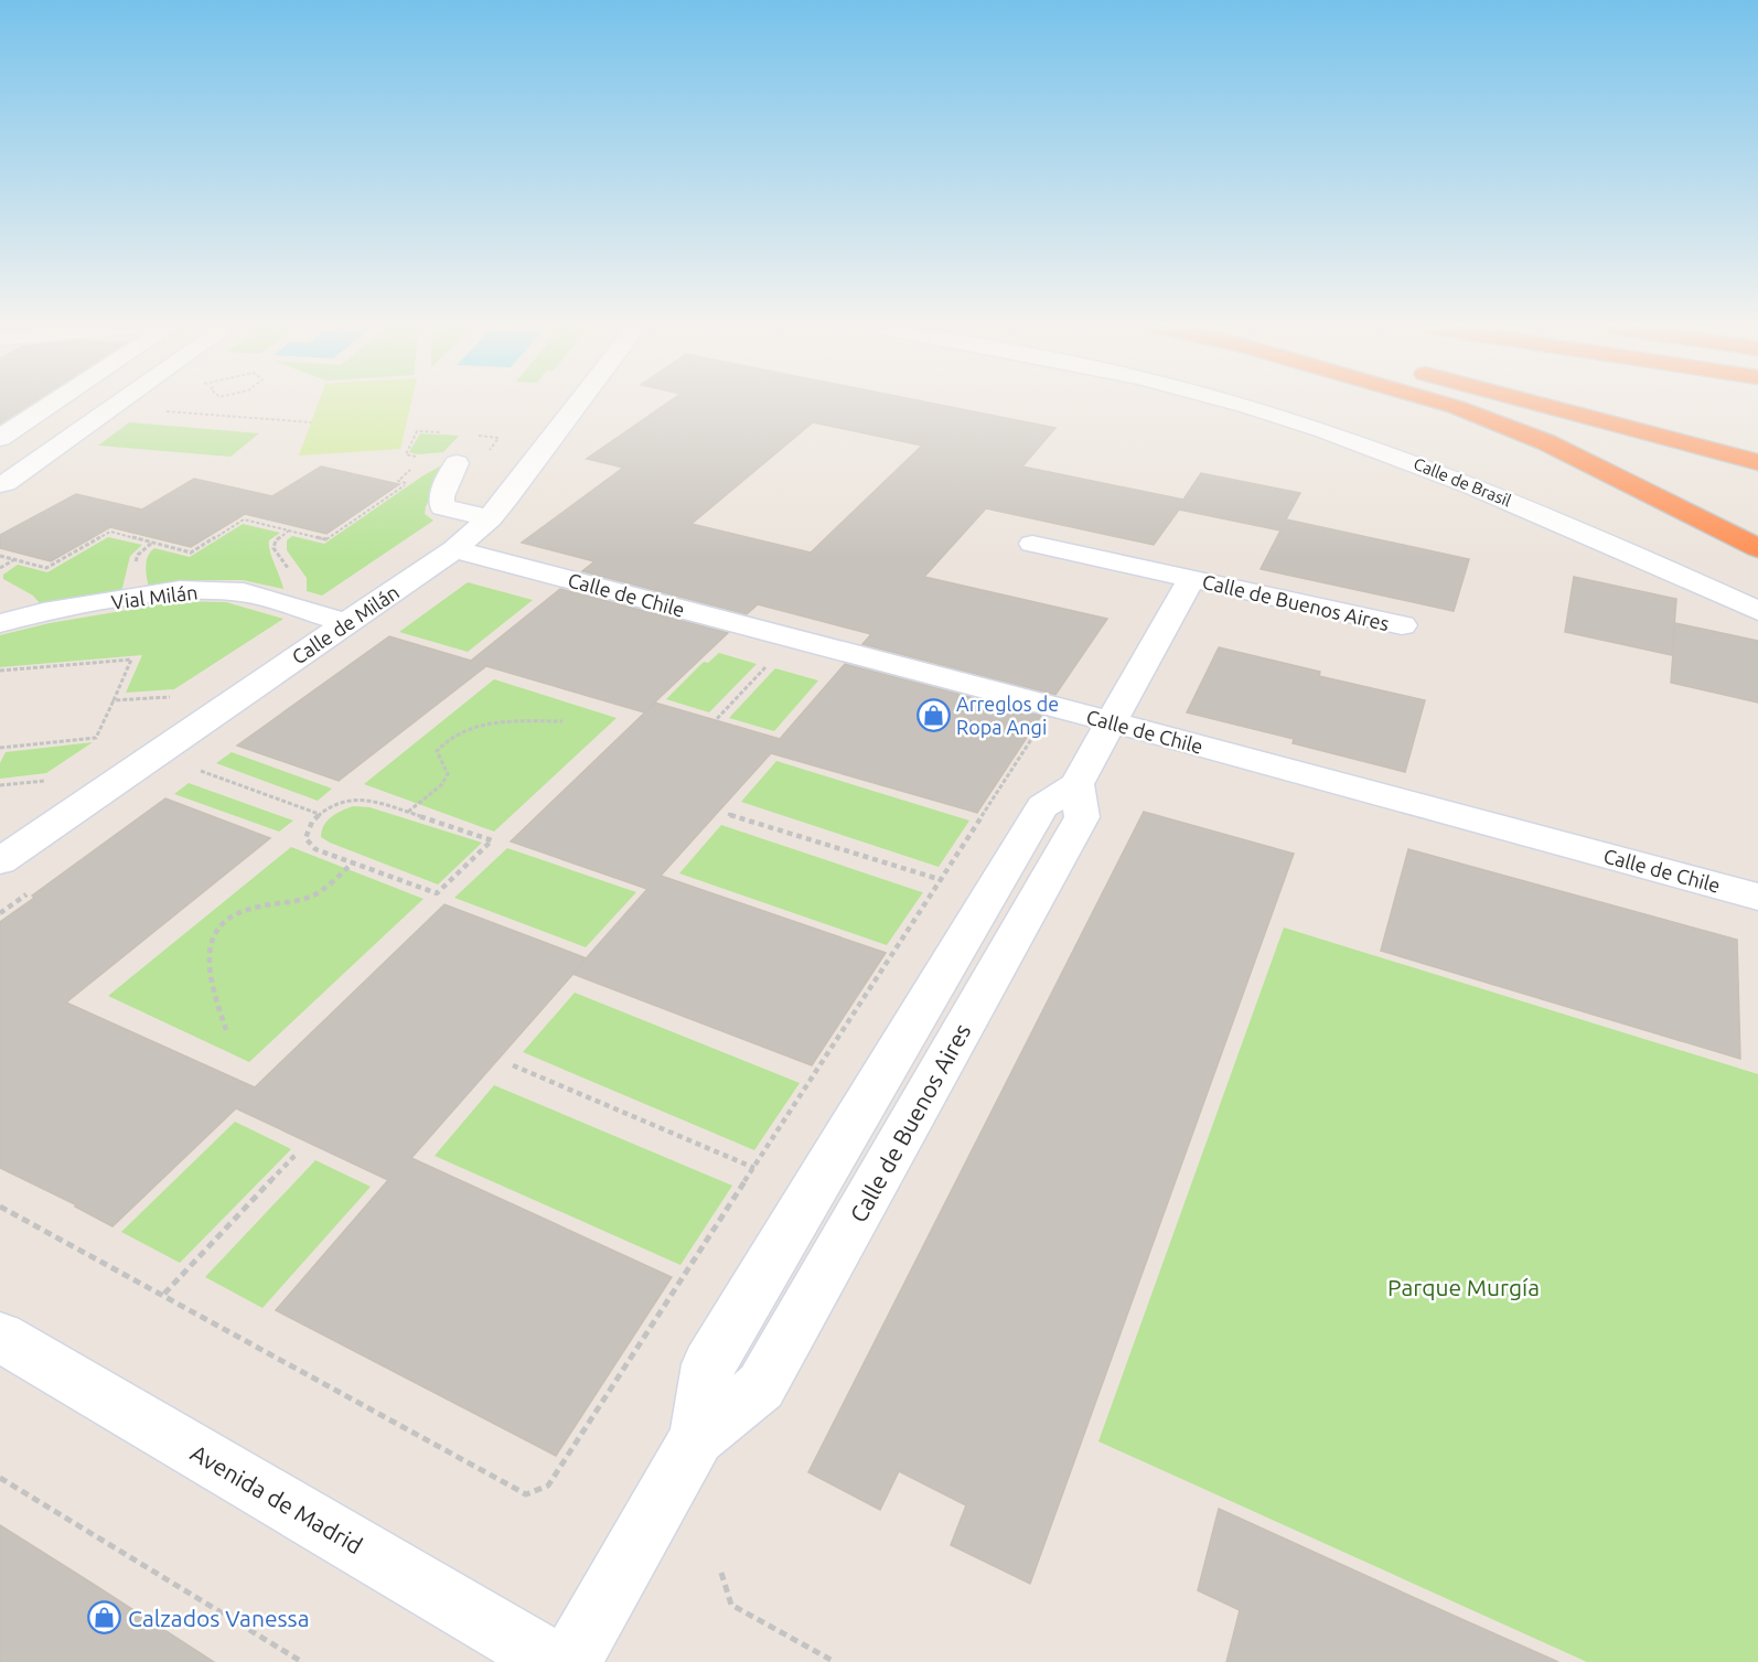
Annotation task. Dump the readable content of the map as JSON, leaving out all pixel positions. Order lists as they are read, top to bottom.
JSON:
{
  "streets": {
    "street": [
      "Calle de Brasil",
      "Calle de Chile",
      "Vial Milán",
      "Calle de Buenos Aires",
      "Calle de Milán",
      "Avenida de Madrid"
    ]
  },
  "crossings": [
    ["Calle de Chile", "Calle de Buenos Aires"],
    ["Calle de Chile", "Calle de Milán"],
    ["Vial Milán", "Calle de Milán"]
  ],
  "parks": ["Parque Murgía"],
  "places": {
    "shop": ["Arreglos de Ropa Angi", "Calzados Vanessa"]
  }
}
